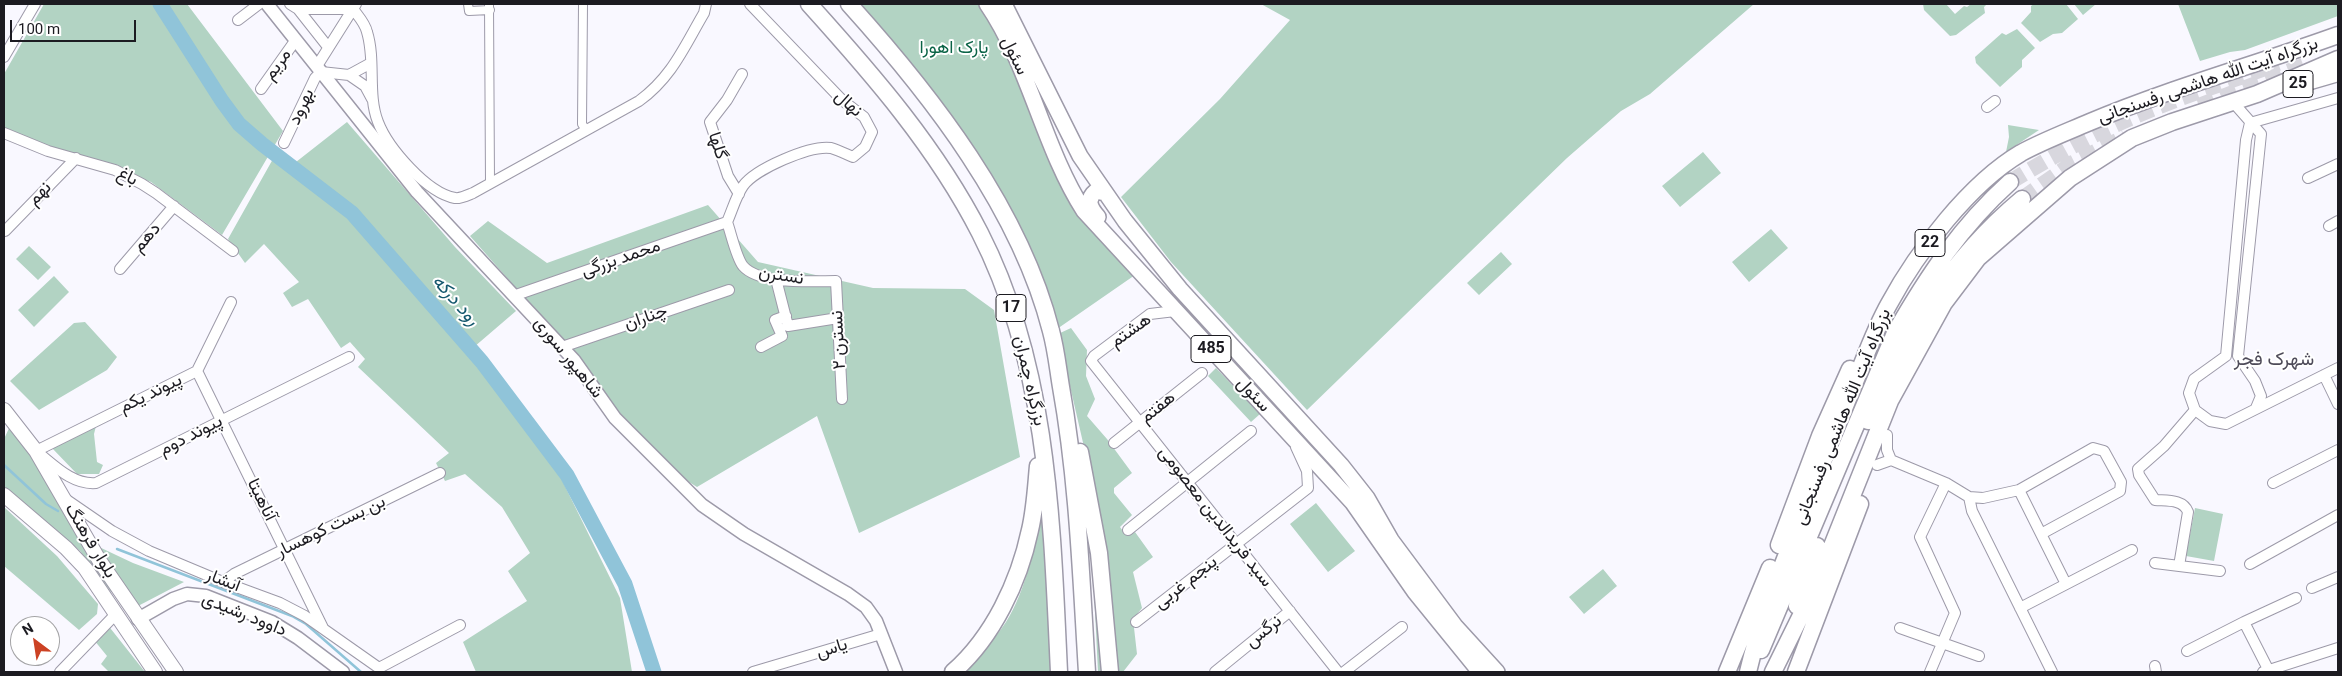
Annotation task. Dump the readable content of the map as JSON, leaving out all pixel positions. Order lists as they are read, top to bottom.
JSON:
{
  "streets": {
    "highway": [
      "بزرگراه آیت الله هاشمی رفسنجانی",
      "25",
      "22",
      "17",
      "بزرگراه چمران"
    ],
    "main road": ["سئول", "485", "بلوار فرهنگ"],
    "street": [
      "مریم",
      "نهال",
      "بهرود",
      "گلها",
      "باغ",
      "نهم",
      "دهم",
      "محمد بزرگی",
      "نسترن",
      "چناران",
      "هشتم",
      "نسترن ۲",
      "شاهپور سوری",
      "پیوند یکم",
      "هفتم",
      "پیوند دوم",
      "آناهیتا",
      "سید فریدالدین معصومی",
      "بن بست کوهسار",
      "آبشار",
      "پنجم غربی",
      "داوود رشیدی",
      "نرگس",
      "یاس"
    ]
  },
  "crossings": [
    ["سئول", "هشتم"],
    ["سئول", "پنجم غربی"],
    ["مریم", "شاهپور سوری"],
    ["بزرگراه آیت الله هاشمی رفسنجانی", "25"],
    ["نهال", "گلها"],
    ["نهال", "محمد بزرگی"],
    ["نهال", "نسترن"],
    ["بهرود", "شاهپور سوری"],
    ["باغ", "نهم"],
    ["باغ", "دهم"],
    ["محمد بزرگی", "نسترن"],
    ["محمد بزرگی", "شاهپور سوری"],
    ["نسترن", "نسترن ۲"],
    ["چناران", "شاهپور سوری"],
    ["هشتم", "سید فریدالدین معصومی"],
    ["شاهپور سوری", "یاس"],
    ["پیوند یکم", "پیوند دوم"],
    ["پیوند یکم", "آناهیتا"],
    ["پیوند یکم", "بلوار فرهنگ"],
    ["هفتم", "سید فریدالدین معصومی"],
    ["پیوند دوم", "آناهیتا"],
    ["پیوند دوم", "بلوار فرهنگ"],
    ["آناهیتا", "بن بست کوهسار"],
    ["آناهیتا", "آبشار"],
    ["سید فریدالدین معصومی", "پنجم غربی"],
    ["سید فریدالدین معصومی", "نرگس"],
    ["بن بست کوهسار", "آبشار"],
    ["بلوار فرهنگ", "آبشار"],
    ["بلوار فرهنگ", "داوود رشیدی"]
  ],
  "districts": ["شهرک فجر"],
  "water": ["رود درکه"],
  "parks": ["پارک اهورا"],
  "scale_bar": "100 m",
  "north": "top left"
}
